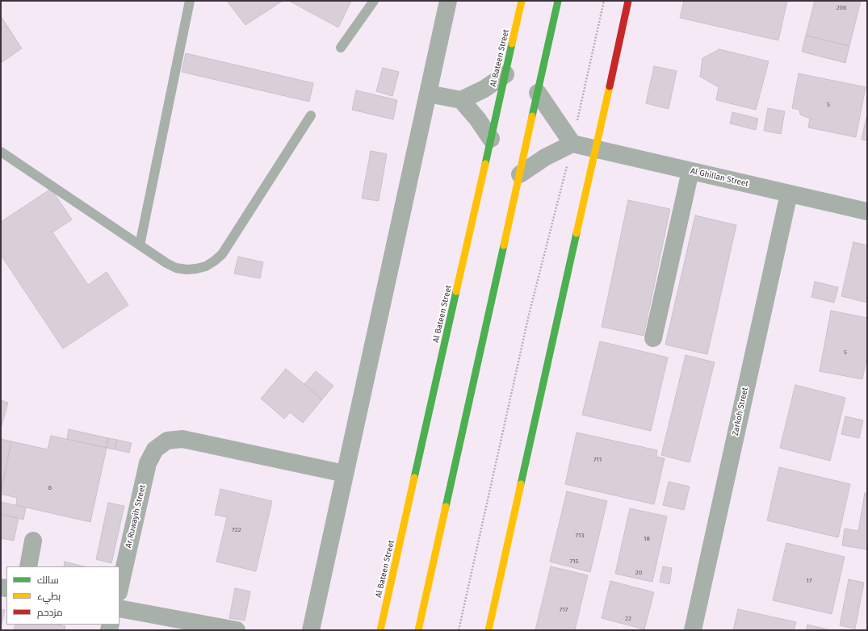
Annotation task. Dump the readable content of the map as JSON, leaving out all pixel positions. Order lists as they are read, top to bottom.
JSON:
{
  "streets": {
    "main road": ["Al Bateen Street"],
    "street": ["Al Ghillan Street", "Zarkoh Street", "Ar Ruwayih Street"]
  },
  "crossings": [
    ["Al Ghillan Street", "Zarkoh Street"]
  ],
  "house_numbers": [
    "206",
    "5",
    "5",
    "711",
    "6",
    "722",
    "713",
    "18",
    "715",
    "20",
    "17",
    "717",
    "22"
  ],
  "legend": ["سالك", "بطيء", "مزدحم"]
}
